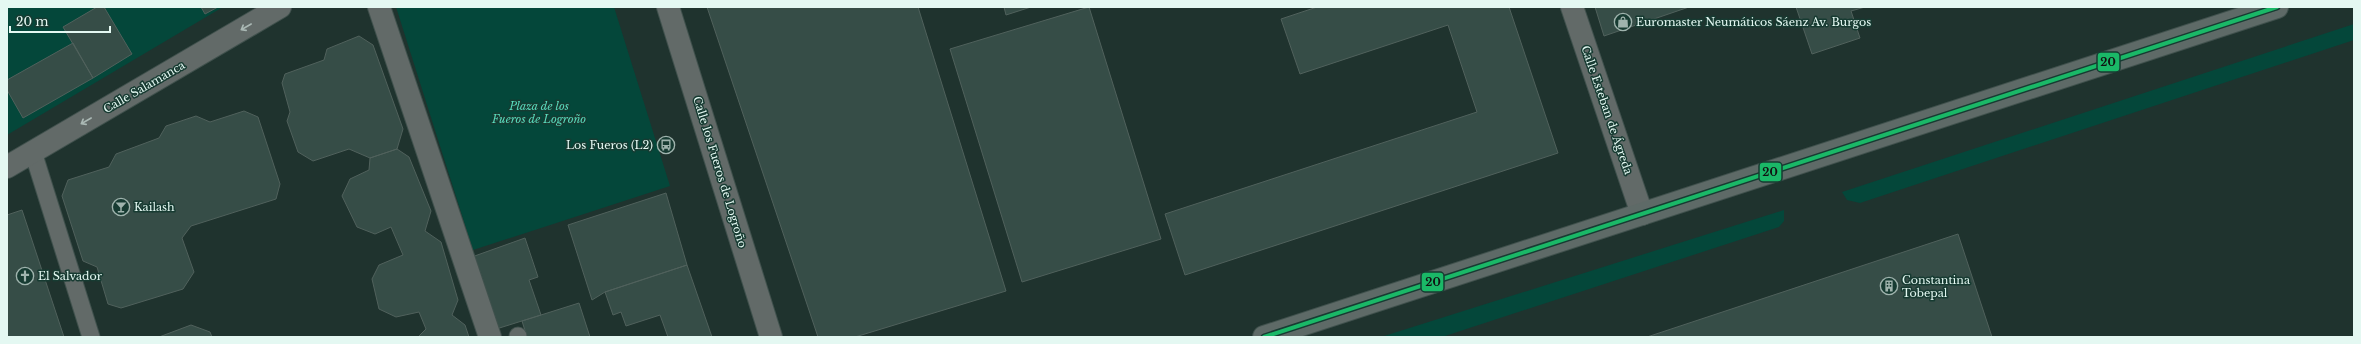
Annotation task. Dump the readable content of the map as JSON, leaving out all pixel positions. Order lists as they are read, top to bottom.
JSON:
{
  "streets": {
    "street": ["Calle Salamanca", "Calle Esteban de Ágreda", "Calle los Fueros de Logroño"]
  },
  "one_way": ["Calle Salamanca"],
  "parks": ["Plaza de los Fueros de Logroño"],
  "places": {
    "shop": ["Euromaster Neumáticos Sáenz Av. Burgos"],
    "bus stop": ["Los Fueros (L2)"],
    "bar": ["Kailash"],
    "church": ["El Salvador"],
    "building": ["Constantina Tobepal"]
  },
  "lines": ["transit line 20"],
  "scale_bar": "20 m"
}
